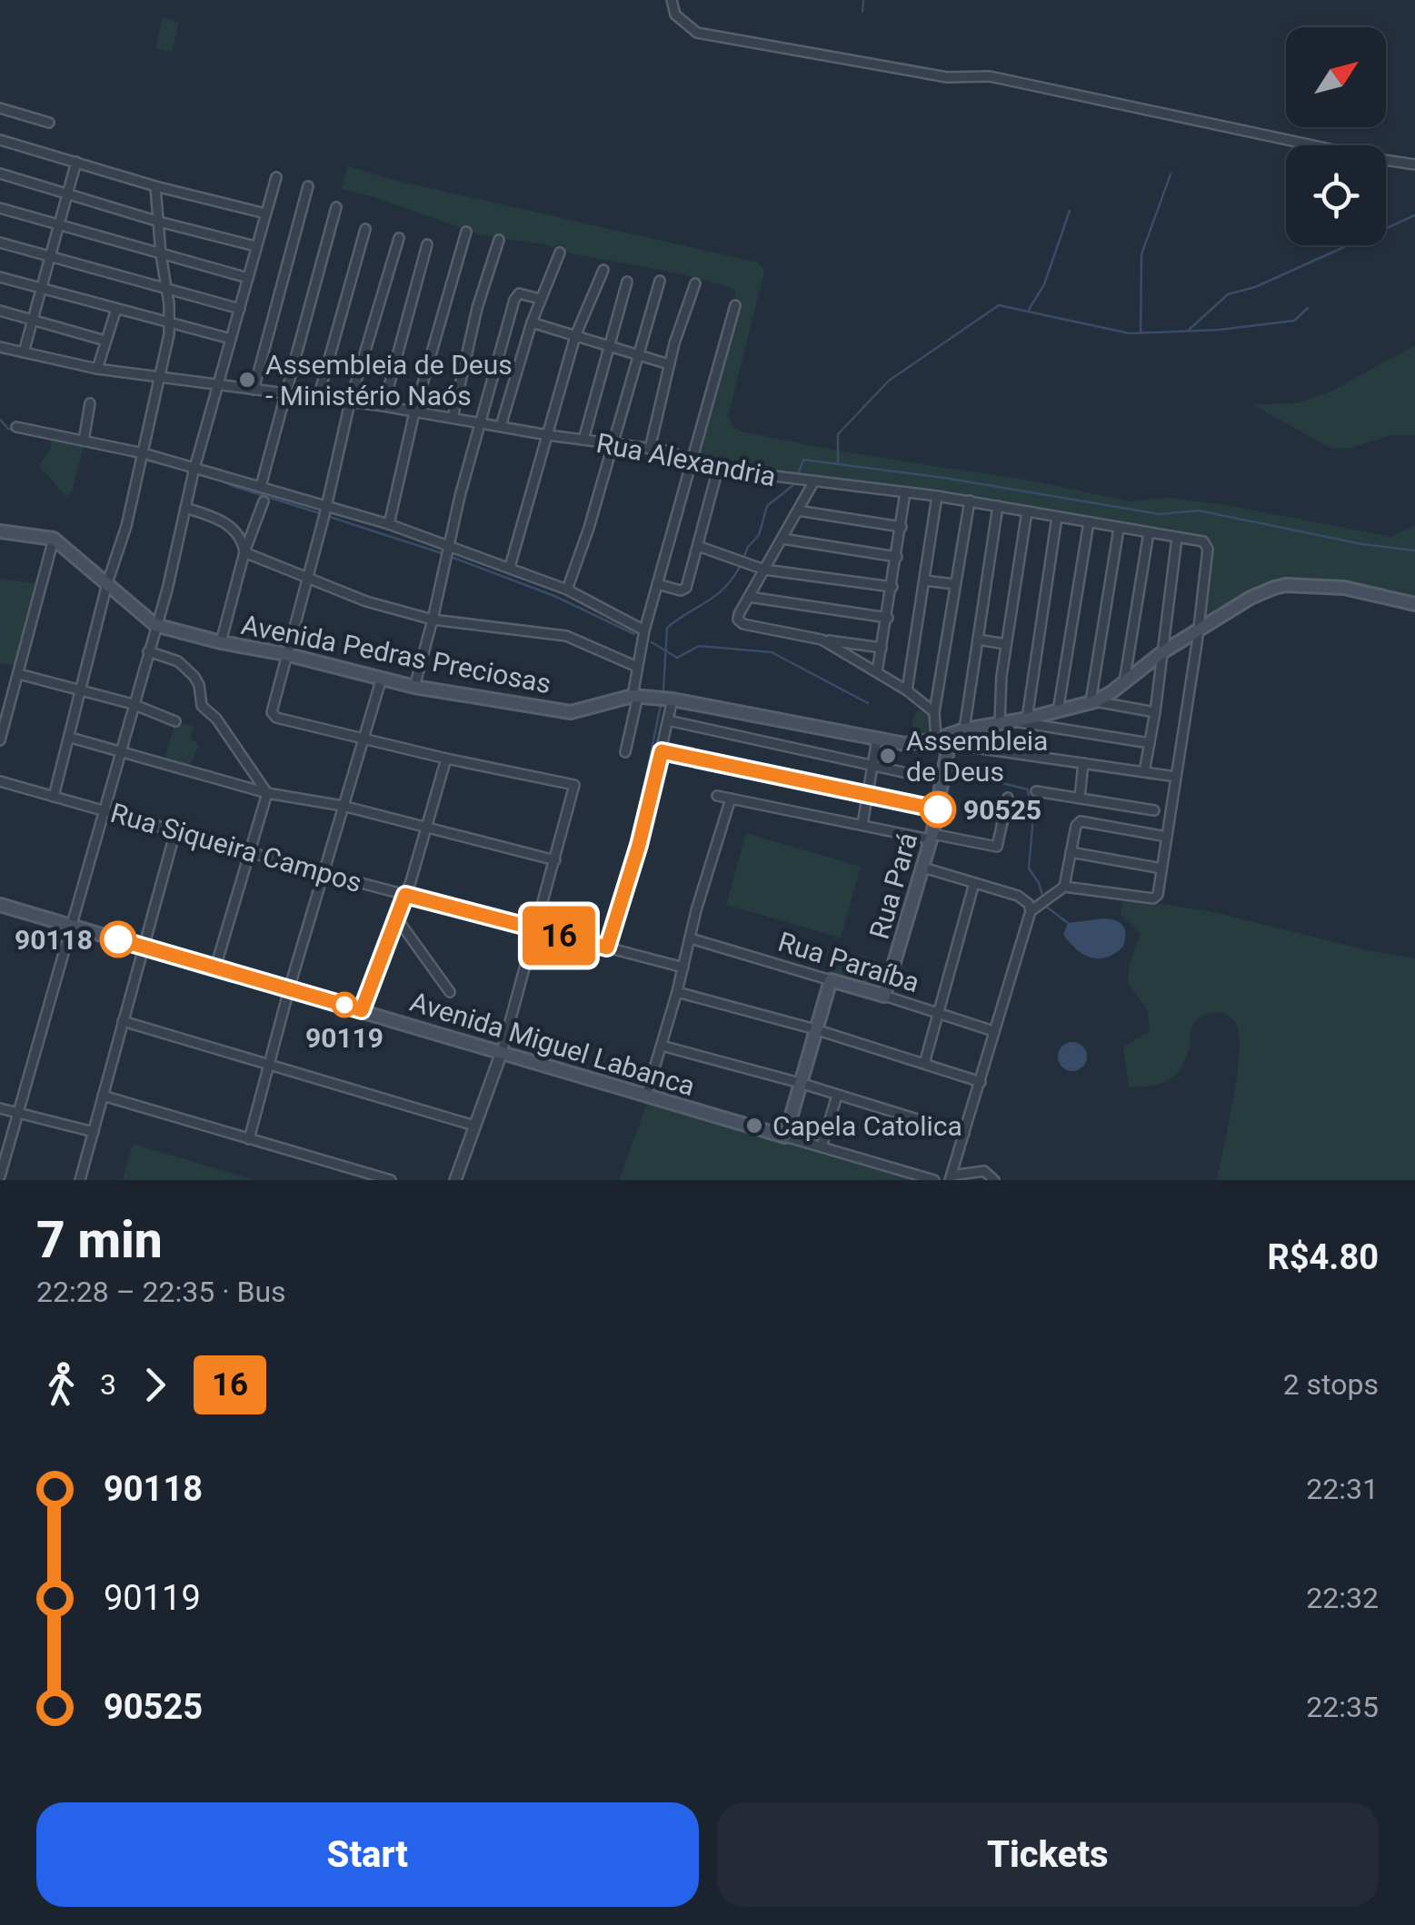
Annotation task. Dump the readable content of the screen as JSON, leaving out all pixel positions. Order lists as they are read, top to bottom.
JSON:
{
  "streets": {
    "main road": [
      "Avenida Pedras Preciosas",
      "Rua Pará",
      "Rua Paraíba",
      "Avenida Miguel Labanca"
    ],
    "street": ["Rua Alexandria", "Rua Siqueira Campos"]
  },
  "crossings": [
    ["Rua Alexandria", "Avenida Pedras Preciosas"],
    ["Avenida Pedras Preciosas", "Rua Pará"],
    ["Rua Pará", "Rua Paraíba"]
  ],
  "places": [
    "Assembleia de Deus - Ministério Naós",
    "Assembleia de Deus",
    "90525",
    "90118",
    "90119",
    "Capela Catolica"
  ],
  "lines": ["bus line 16"],
  "north": "top right",
  "page": {
    "on_map": "16",
    "heading": ["7 min", "22:28 – 22:35 · Bus", "R$4.80"],
    "legs": ["3", "16", "2 stops"],
    "list": [
      {
        "name": "90118",
        "value": "22:31"
      },
      {
        "name": "90119",
        "value": "22:32"
      },
      {
        "name": "90525",
        "value": "22:35"
      }
    ],
    "buttons": ["Start", "Tickets"]
  }
}
